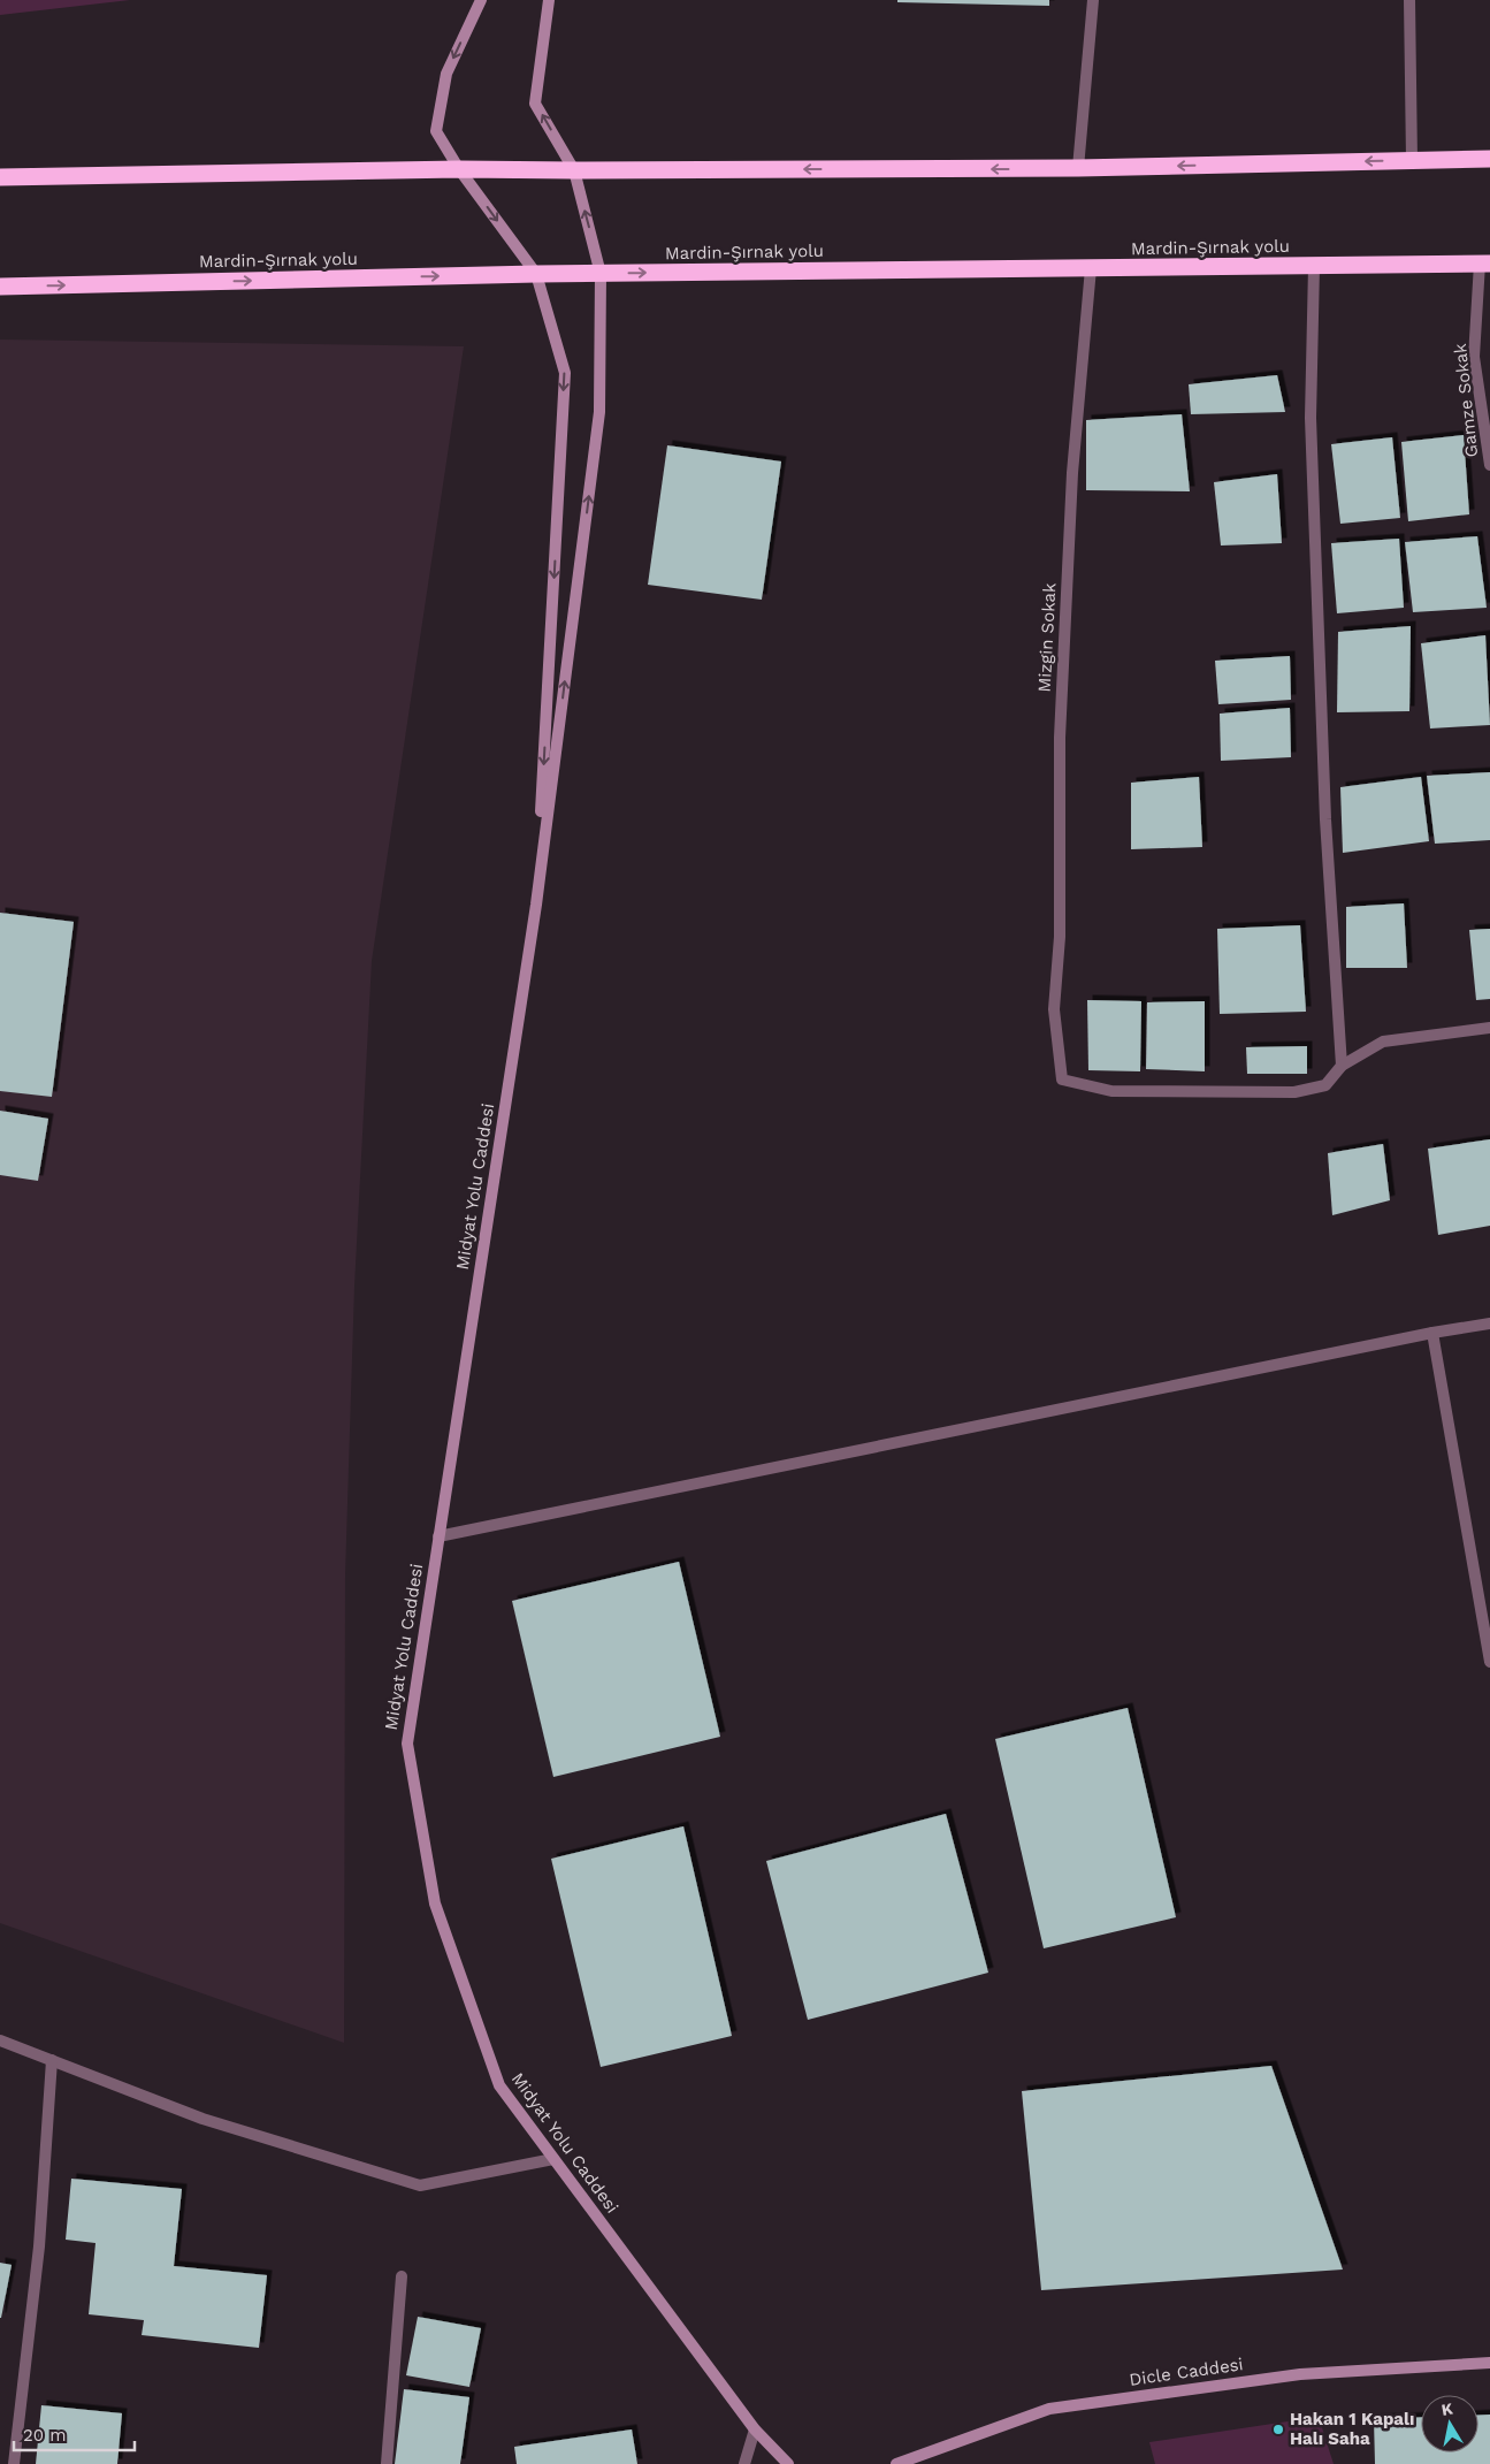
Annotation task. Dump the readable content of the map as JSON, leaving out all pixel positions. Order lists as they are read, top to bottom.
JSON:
{
  "streets": {
    "highway": ["Mardin-Şırnak yolu"],
    "street": [
      "Gamze Sokak",
      "Mizgin Sokak",
      "Midyat Yolu Caddesi",
      "Dicle Caddesi"
    ]
  },
  "crossings": [
    ["Mardin-Şırnak yolu", "Gamze Sokak"],
    ["Mardin-Şırnak yolu", "Mizgin Sokak"]
  ],
  "places": ["Hakan 1 Kapalı Halı Saha"],
  "scale_bar": "20 m",
  "north": "top"
}
